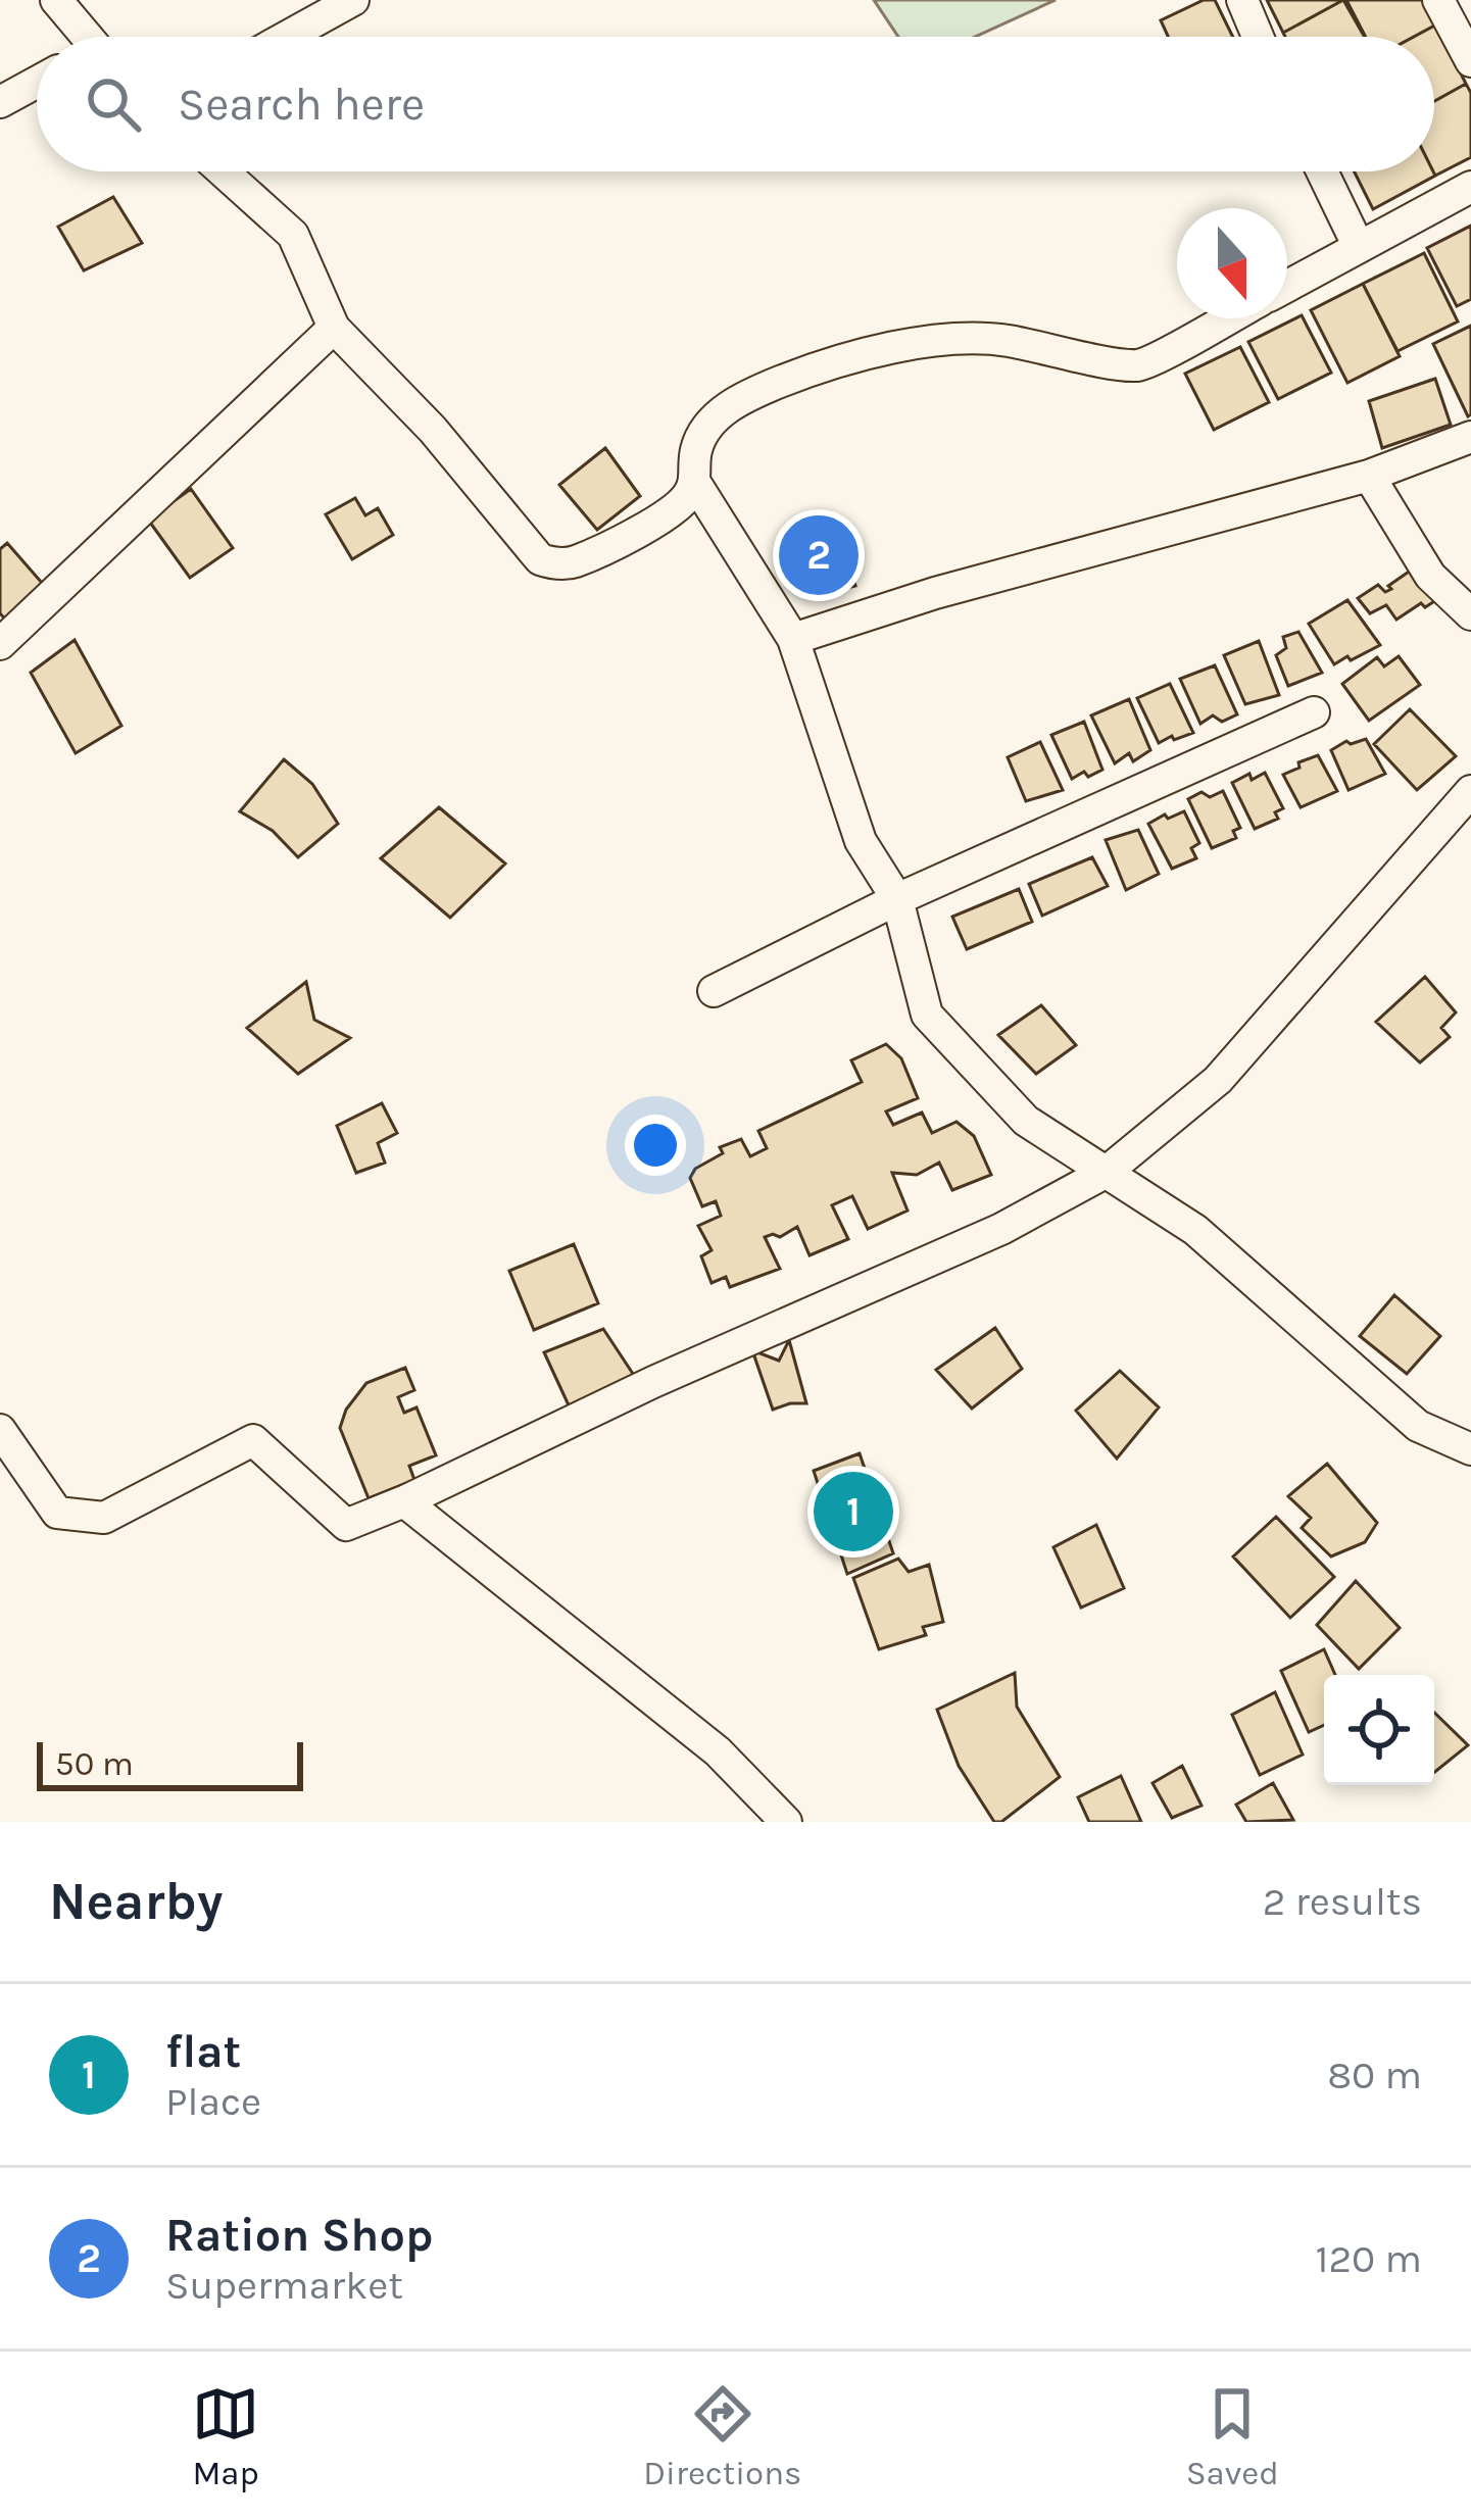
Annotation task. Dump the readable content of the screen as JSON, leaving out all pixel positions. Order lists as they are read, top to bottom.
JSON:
{
  "scale_bar": "50 m",
  "north": "bottom",
  "page": {
    "search": "Search here",
    "pins": ["2", "1"],
    "scale": "50 m",
    "heading": ["Nearby", "2 results"],
    "list": [
      {
        "mark": "1",
        "name": "flat",
        "note": "Place",
        "value": "80 m"
      },
      {
        "mark": "2",
        "name": "Ration Shop",
        "note": "Supermarket",
        "value": "120 m"
      }
    ],
    "nav": ["Map", "Directions", "Saved"]
  }
}
